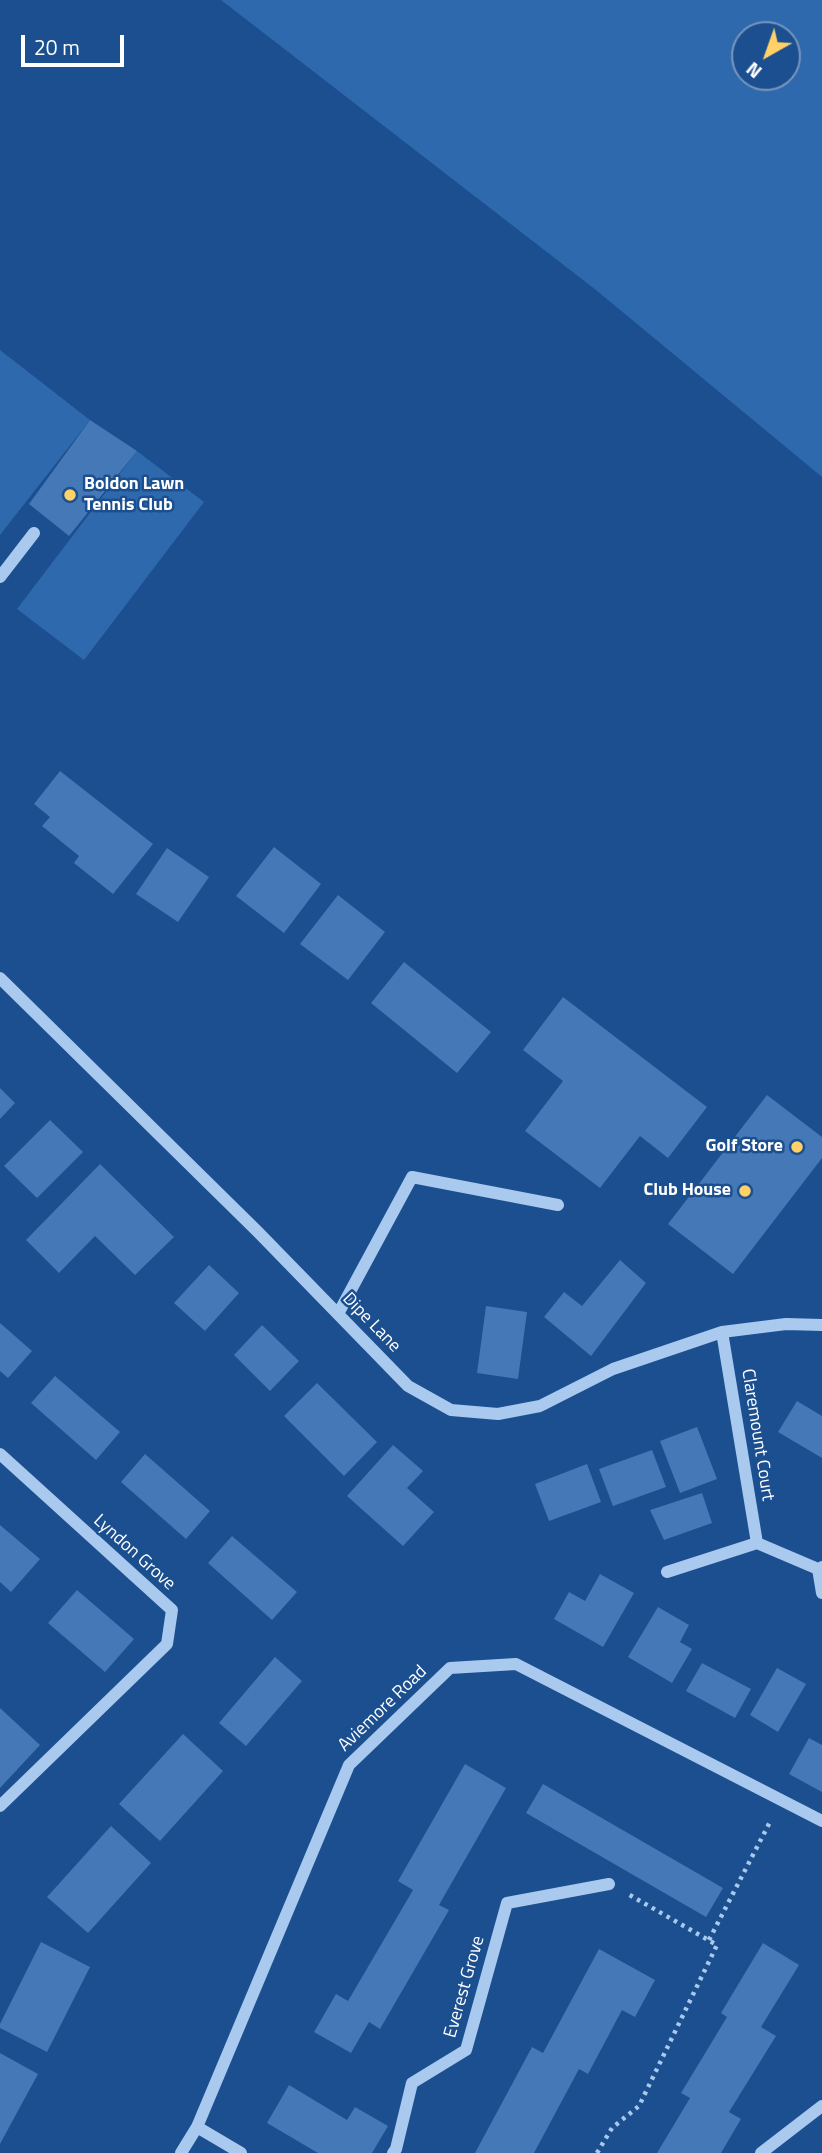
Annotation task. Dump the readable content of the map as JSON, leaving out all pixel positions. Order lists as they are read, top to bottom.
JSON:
{
  "streets": {
    "street": [
      "Dipe Lane",
      "Claremount Court",
      "Lyndon Grove",
      "Aviemore Road",
      "Everest Grove"
    ]
  },
  "crossings": [
    ["Dipe Lane", "Claremount Court"]
  ],
  "places": ["Boldon Lawn Tennis Club", "Golf Store", "Club House"],
  "scale_bar": "20 m",
  "north": "bottom left"
}
